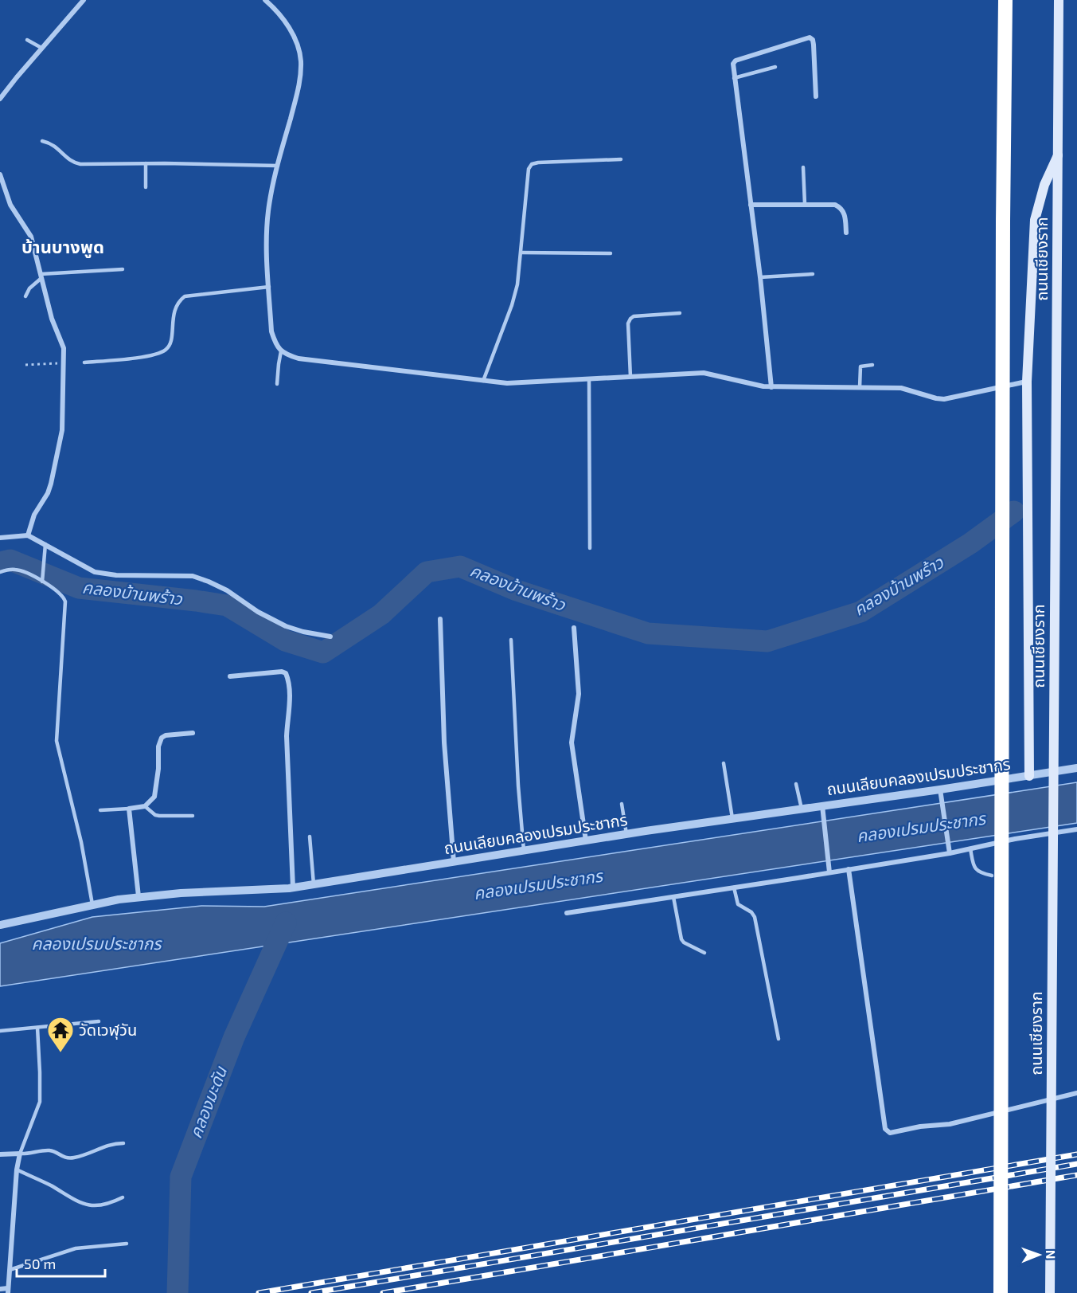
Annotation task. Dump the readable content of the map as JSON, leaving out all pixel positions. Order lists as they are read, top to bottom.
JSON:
{
  "streets": {
    "main road": ["ถนนเชียงราก"],
    "street": ["ถนนเลียบคลองเปรมประชากร"]
  },
  "districts": ["บ้านบางพูด"],
  "water": ["คลองบ้านพร้าว", "คลองเปรมประชากร", "คลองมะดัน"],
  "places": {
    "temple": ["วัดเวฬุวัน"]
  },
  "scale_bar": "50 m",
  "north": "right"
}
